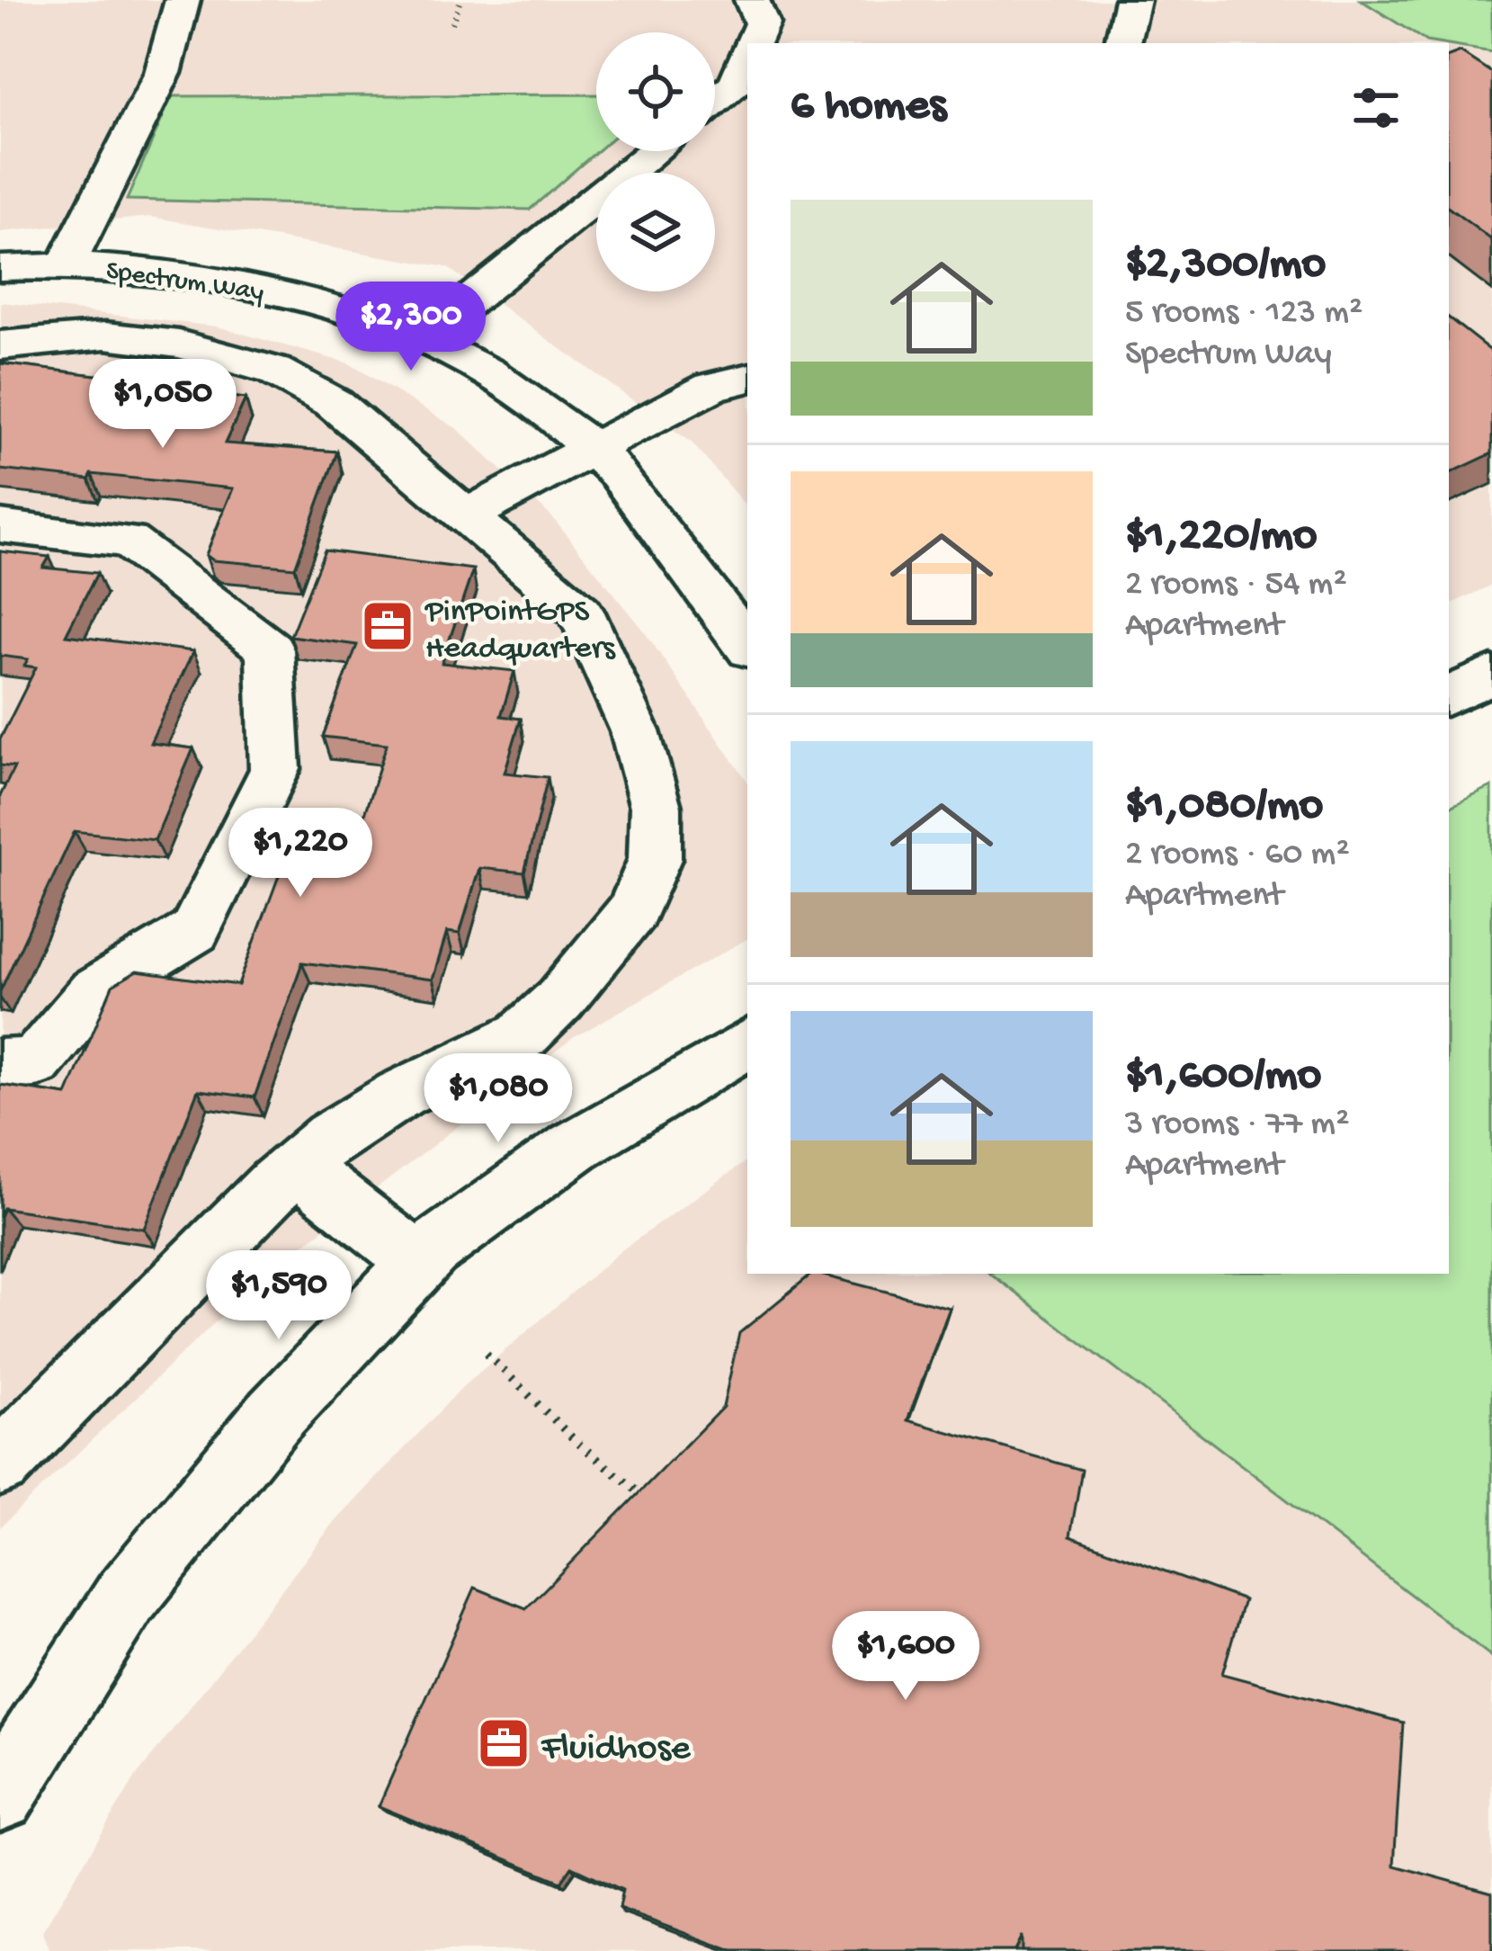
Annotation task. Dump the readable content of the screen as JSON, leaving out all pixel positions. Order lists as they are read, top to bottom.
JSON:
{
  "streets": {
    "street": ["Spectrum Way"]
  },
  "places": {
    "office": ["PinPointGPS Headquarters", "Fluidhose"]
  },
  "page": {
    "heading": "6 homes",
    "list": [
      {
        "name": "$2,300/mo",
        "note": "5 rooms · 123 m² · Spectrum Way"
      },
      {
        "name": "$1,220/mo",
        "note": "2 rooms · 54 m² · Apartment"
      },
      {
        "name": "$1,080/mo",
        "note": "2 rooms · 60 m² · Apartment"
      },
      {
        "name": "$1,600/mo",
        "note": "3 rooms · 77 m² · Apartment"
      }
    ],
    "price": [
      "$2,300",
      "$1,050",
      "$1,220",
      "$1,080",
      "$1,590",
      "$1,600"
    ]
  }
}
